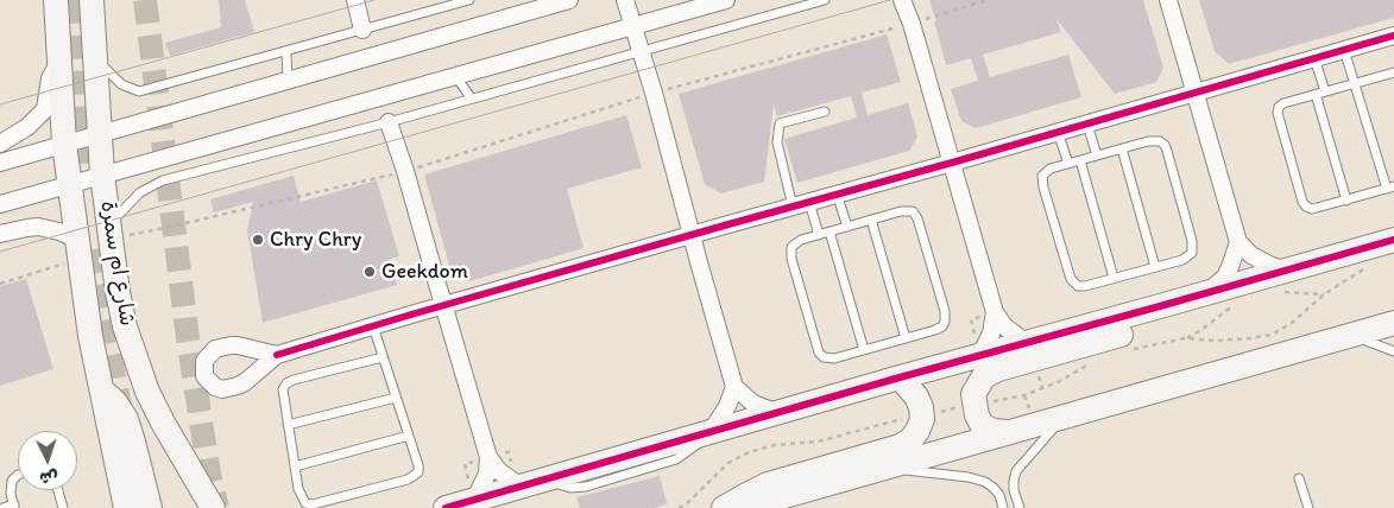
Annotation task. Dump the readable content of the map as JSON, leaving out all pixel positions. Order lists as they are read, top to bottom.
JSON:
{
  "streets": {
    "street": ["شارع ام سمرة"]
  },
  "places": ["Chry Chry", "Geekdom"],
  "north": "bottom"
}
